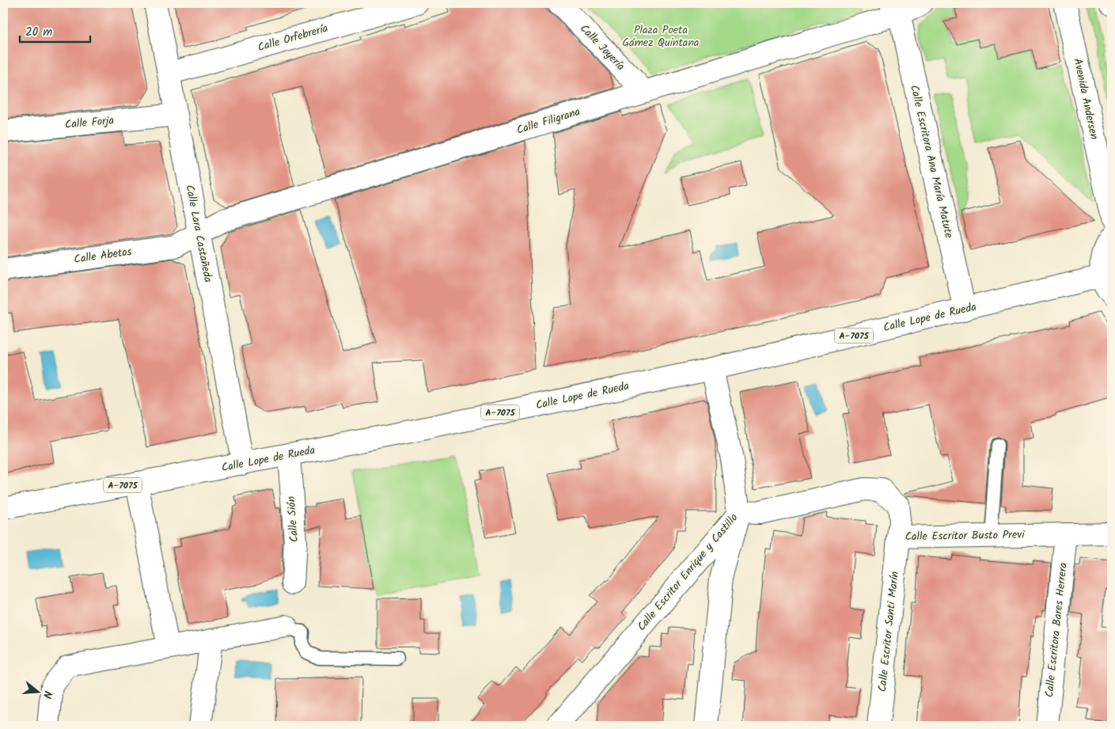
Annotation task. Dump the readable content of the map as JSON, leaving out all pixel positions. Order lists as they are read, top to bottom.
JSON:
{
  "streets": {
    "street": [
      "Calle Orfebrería",
      "Calle Joyería",
      "Avenida Andersen",
      "Calle Filigrana",
      "Calle Forja",
      "Calle Escritora Ana María Matute",
      "Calle Lara Castañeda",
      "Calle Abetos",
      "Calle Lope de Rueda",
      "A-7075",
      "Calle Sión",
      "Calle Escritor Busto Previ",
      "Calle Escritor Enrique y Castillo",
      "Calle Escritora Bares Herrera",
      "Calle Escritor Santi Marín"
    ]
  },
  "crossings": [
    ["Calle Orfebrería", "Calle Lara Castañeda"],
    ["Calle Joyería", "Calle Filigrana"],
    ["Calle Filigrana", "Calle Escritora Ana María Matute"],
    ["Calle Filigrana", "Calle Lara Castañeda"],
    ["Calle Filigrana", "Calle Abetos"],
    ["Calle Forja", "Calle Lara Castañeda"],
    ["Calle Escritora Ana María Matute", "Calle Lope de Rueda"],
    ["Calle Lara Castañeda", "Calle Abetos"],
    ["Calle Lara Castañeda", "Calle Lope de Rueda"],
    ["Calle Lope de Rueda", "Calle Sión"],
    ["Calle Lope de Rueda", "Calle Escritor Enrique y Castillo"],
    ["Calle Escritor Busto Previ", "Calle Escritor Enrique y Castillo"],
    ["Calle Escritor Busto Previ", "Calle Escritora Bares Herrera"],
    ["Calle Escritor Busto Previ", "Calle Escritor Santi Marín"]
  ],
  "parks": ["Plaza Poeta Gámez Quintana"],
  "scale_bar": "20 m",
  "north": "right"
}
